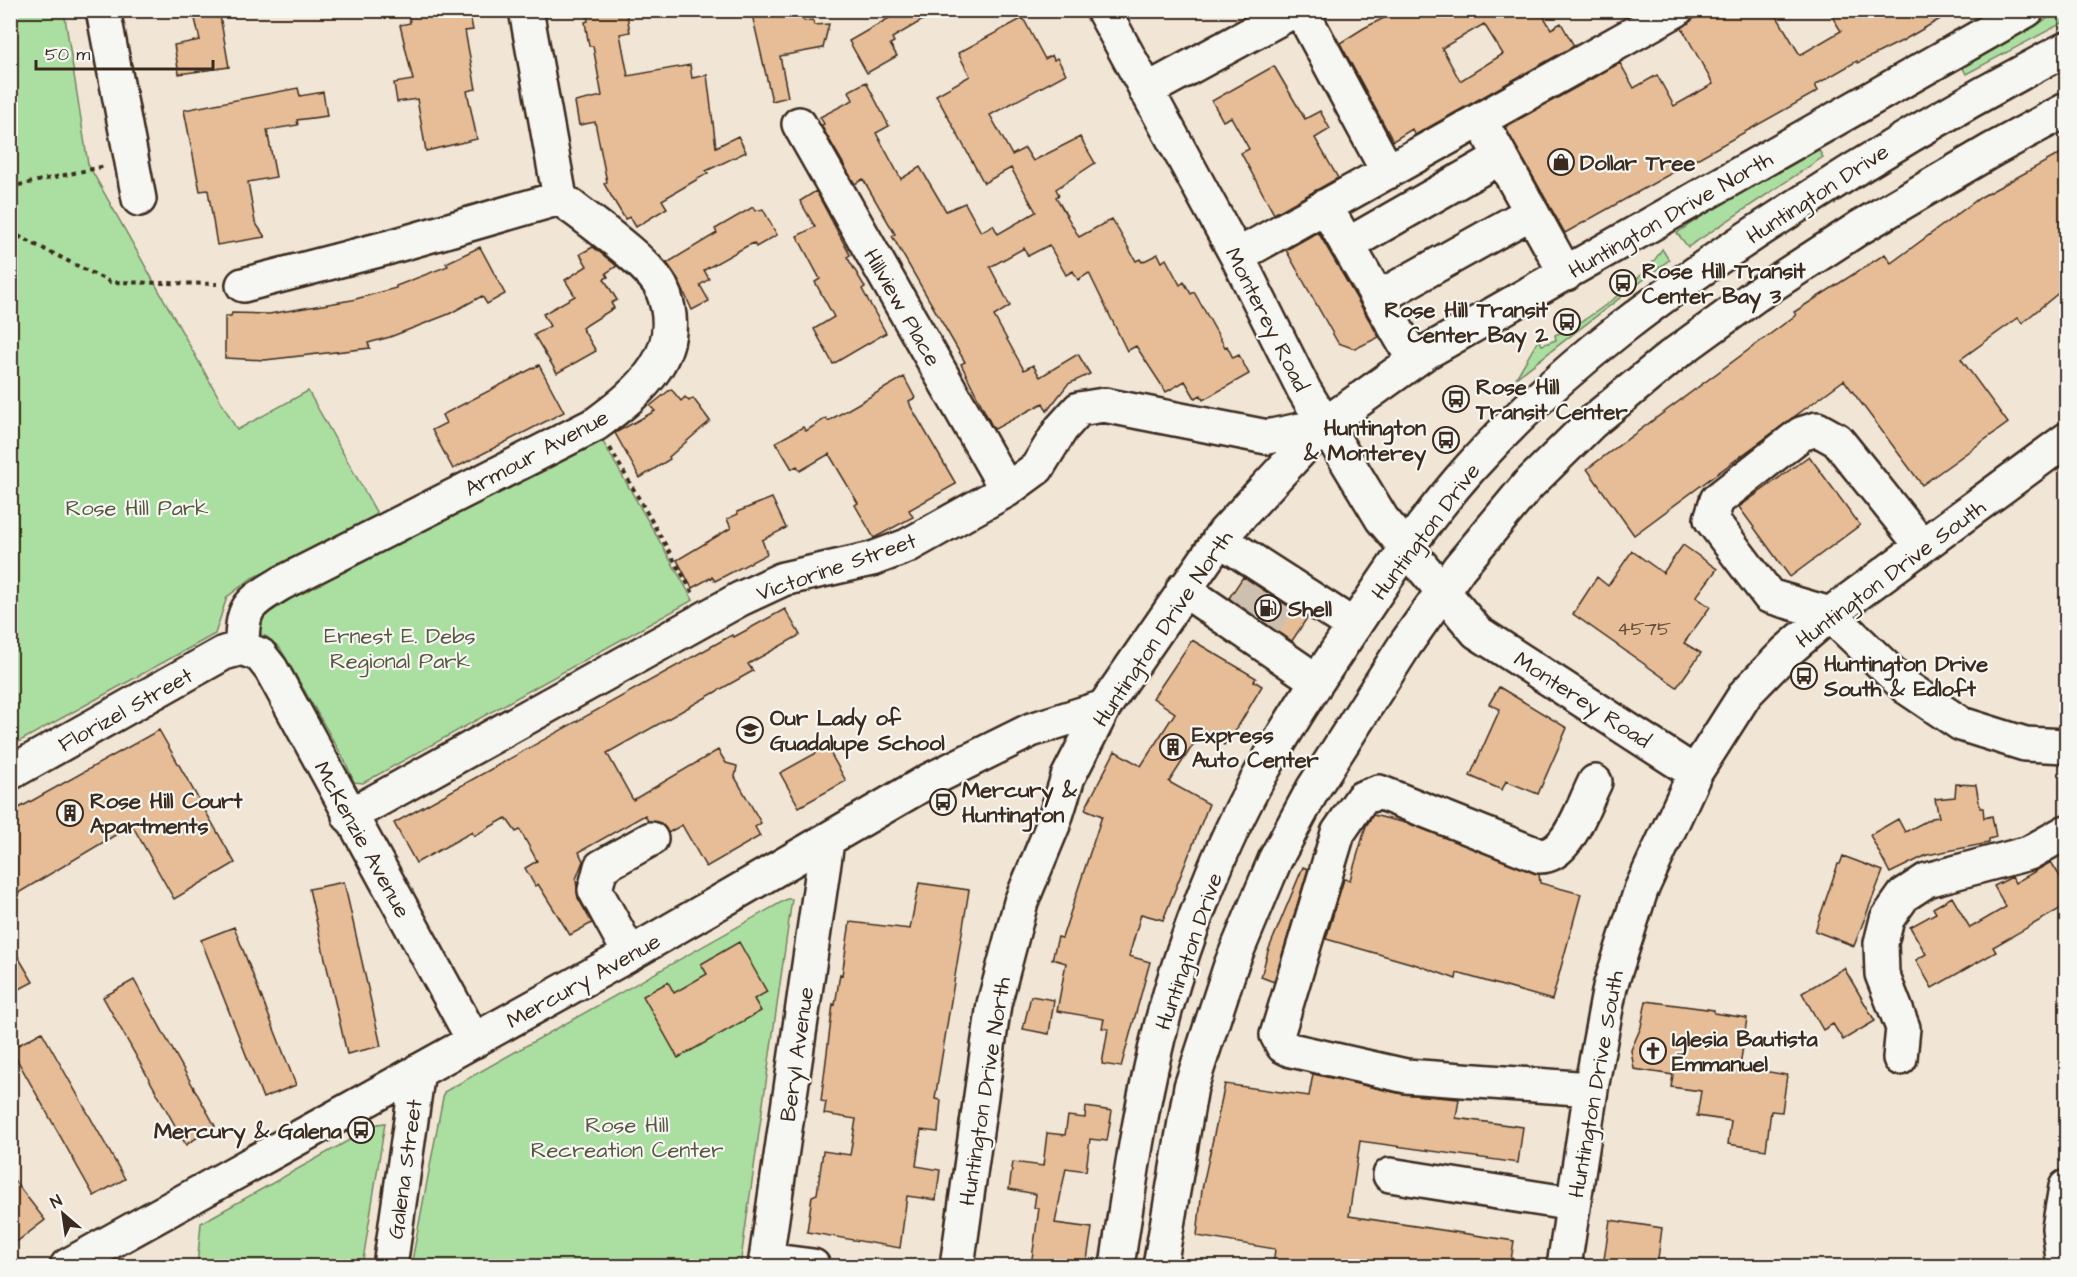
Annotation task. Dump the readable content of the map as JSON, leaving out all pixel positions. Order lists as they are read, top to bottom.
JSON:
{
  "streets": {
    "street": [
      "Huntington Drive",
      "Huntington Drive North",
      "Hillview Place",
      "Monterey Road",
      "Armour Avenue",
      "Victorine Street",
      "Huntington Drive South",
      "Florizel Street",
      "McKenzie Avenue",
      "Mercury Avenue",
      "Beryl Avenue",
      "Galena Street"
    ]
  },
  "crossings": [
    ["Huntington Drive", "Monterey Road"],
    ["Huntington Drive North", "Monterey Road"],
    ["Huntington Drive North", "Victorine Street"],
    ["Huntington Drive North", "Mercury Avenue"],
    ["Hillview Place", "Victorine Street"],
    ["Monterey Road", "Victorine Street"],
    ["Monterey Road", "Huntington Drive South"],
    ["Armour Avenue", "Florizel Street"],
    ["Armour Avenue", "McKenzie Avenue"],
    ["Victorine Street", "McKenzie Avenue"],
    ["Florizel Street", "McKenzie Avenue"],
    ["McKenzie Avenue", "Mercury Avenue"],
    ["Mercury Avenue", "Beryl Avenue"],
    ["Mercury Avenue", "Galena Street"]
  ],
  "parks": ["Rose Hill Park", "Ernest E. Debs Regional Park", "Rose Hill Recreation Center"],
  "places": {
    "shop": ["Dollar Tree"],
    "bus stop": [
      "Rose Hill Transit Center Bay 3",
      "Rose Hill Transit Center Bay 2",
      "Rose Hill Transit Center",
      "Huntington & Monterey",
      "Huntington Drive South & Edloft",
      "Mercury & Huntington",
      "Mercury & Galena"
    ],
    "fuel station": ["Shell"],
    "school or university": ["Our Lady of Guadalupe School"],
    "building": ["Express Auto Center", "Rose Hill Court Apartments"],
    "church": ["Iglesia Bautista Emmanuel"]
  },
  "house_numbers": ["4575"],
  "scale_bar": "50 m",
  "north": "top left"
}
